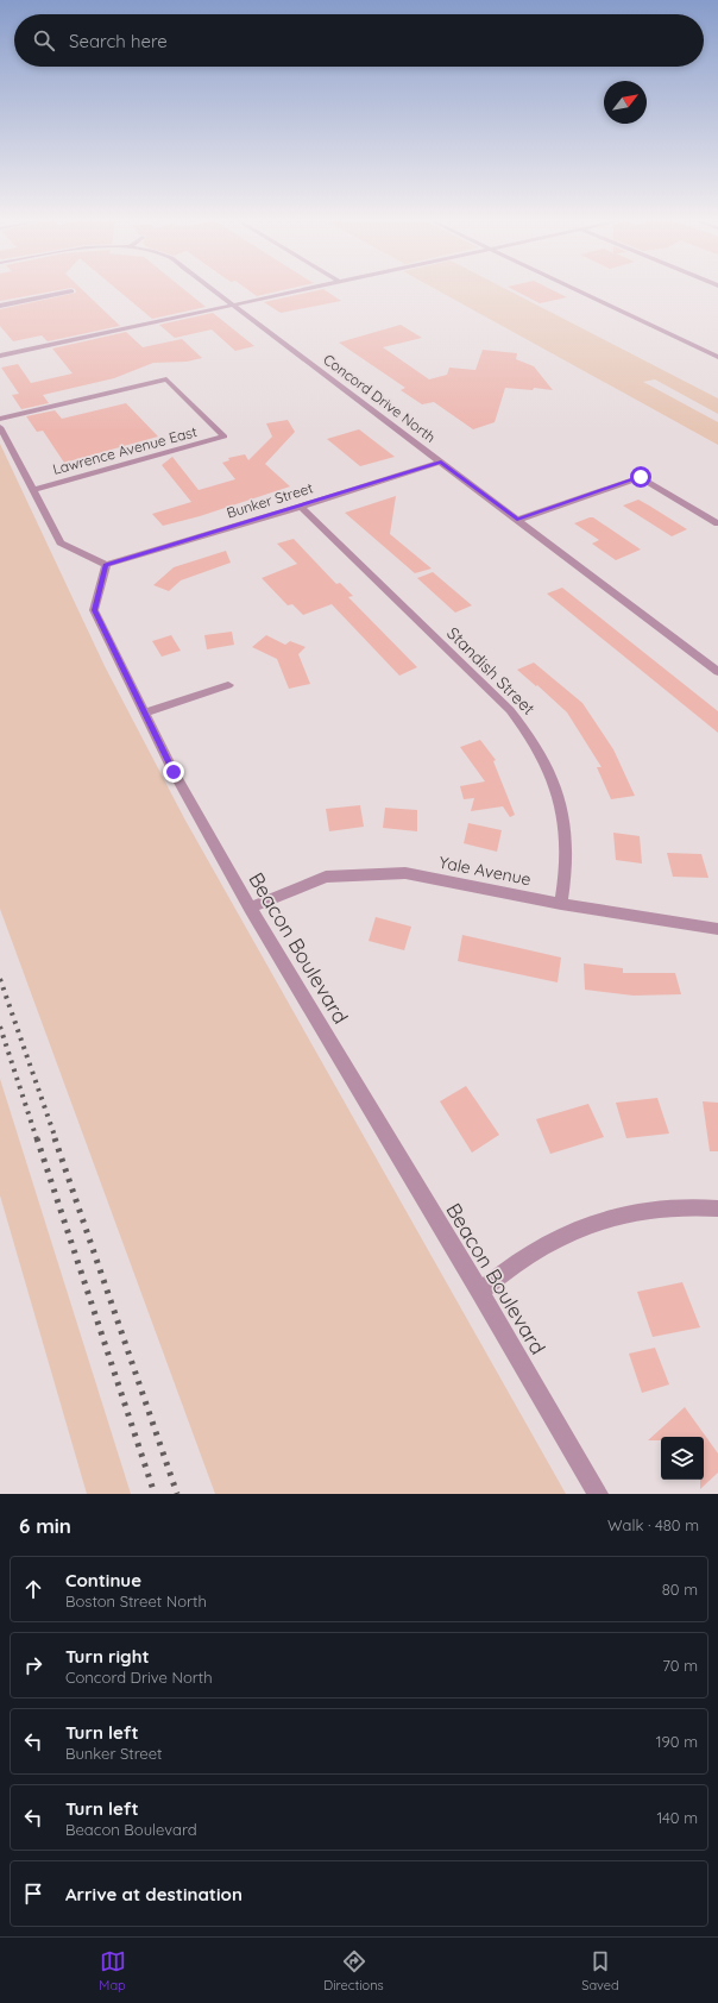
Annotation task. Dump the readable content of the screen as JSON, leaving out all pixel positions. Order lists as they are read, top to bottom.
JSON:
{
  "streets": {
    "street": [
      "Concord Drive North",
      "Lawrence Avenue East",
      "Bunker Street",
      "Standish Street",
      "Yale Avenue",
      "Beacon Boulevard"
    ]
  },
  "crossings": [
    ["Concord Drive North", "Bunker Street"],
    ["Bunker Street", "Standish Street"],
    ["Bunker Street", "Beacon Boulevard"],
    ["Standish Street", "Yale Avenue"],
    ["Yale Avenue", "Beacon Boulevard"]
  ],
  "north": "top right",
  "page": {
    "search": "Search here",
    "heading": ["6 min", "Walk · 480 m"],
    "list": [
      ["Continue", "Boston Street North", "80 m"],
      ["Turn right", "Concord Drive North", "70 m"],
      ["Turn left", "Bunker Street", "190 m"],
      ["Turn left", "Beacon Boulevard", "140 m"],
      "Arrive at destination"
    ],
    "nav": ["Map", "Directions", "Saved"]
  }
}
